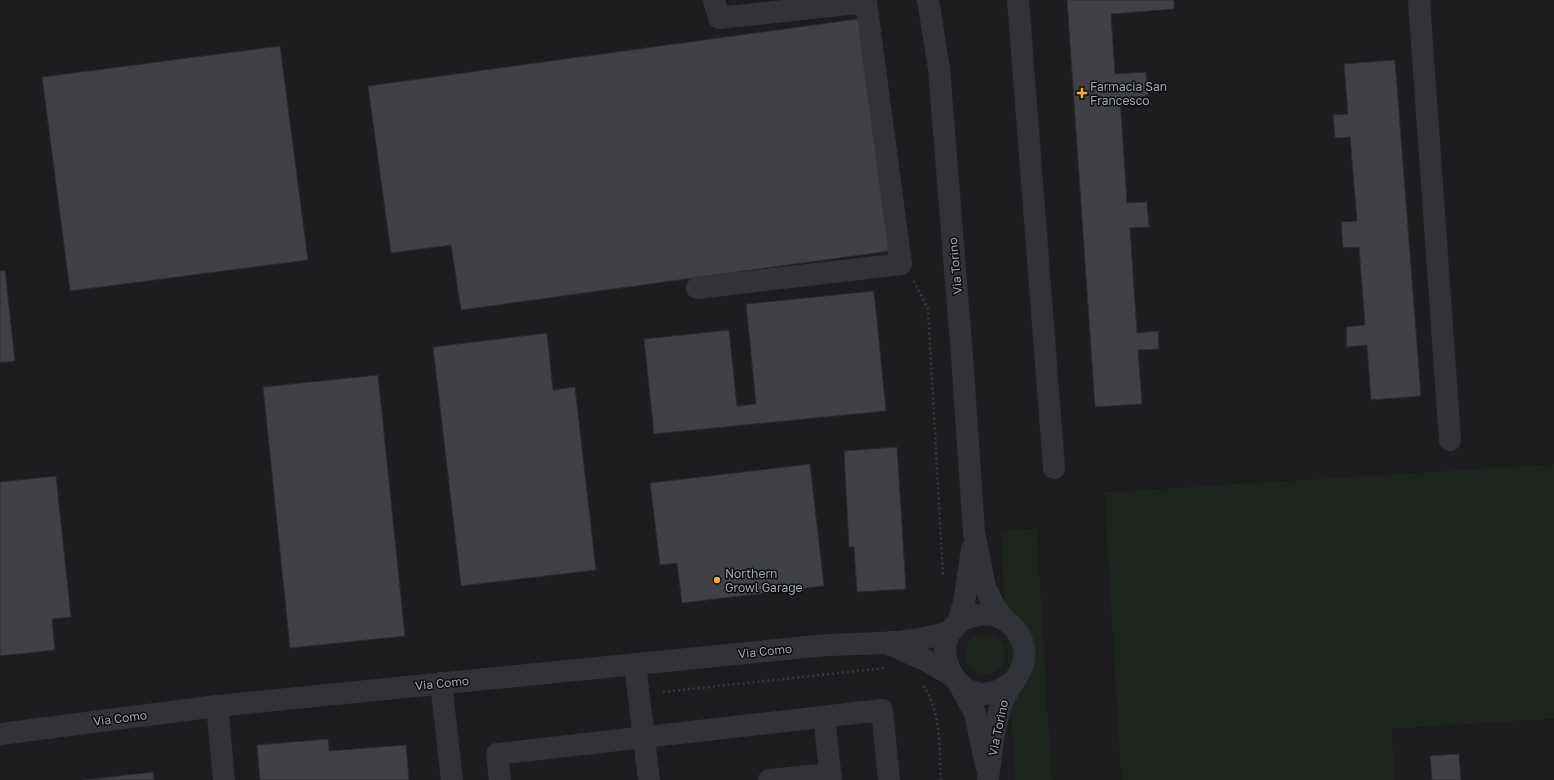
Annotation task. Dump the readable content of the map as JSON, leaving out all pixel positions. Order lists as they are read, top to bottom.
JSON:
{
  "streets": {
    "street": ["Via Torino", "Via Como"]
  },
  "crossings": [
    ["Via Torino", "Via Como"]
  ],
  "places": {
    "health": ["Farmacia San Francesco"],
    "other": ["Northern Growl Garage"]
  }
}
